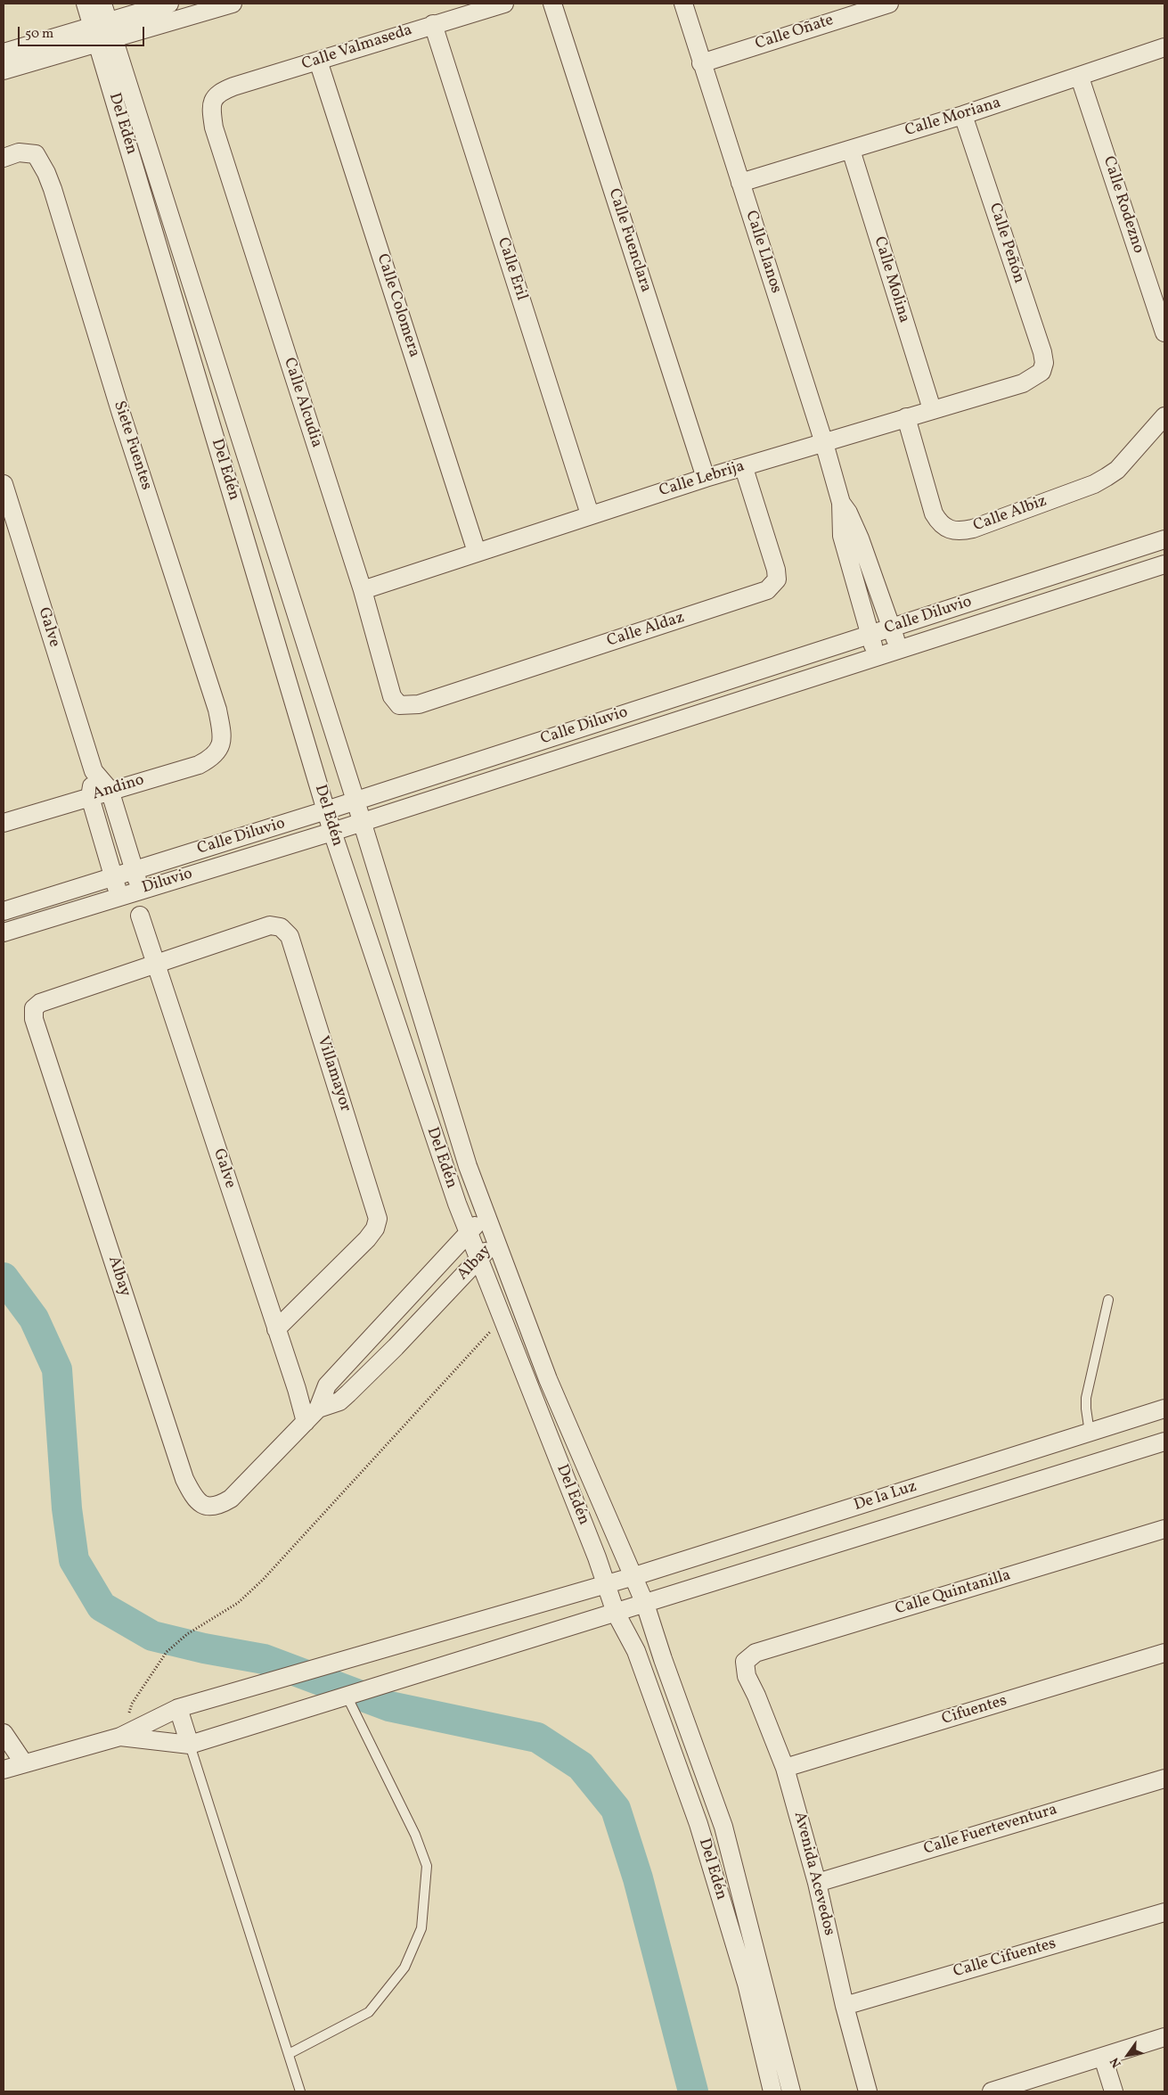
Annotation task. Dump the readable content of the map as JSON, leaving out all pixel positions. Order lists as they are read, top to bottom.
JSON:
{
  "streets": {
    "street": [
      "Calle Oñate",
      "Calle Valmaseda",
      "Calle Moriana",
      "Del Edén",
      "Calle Rodezno",
      "Calle Fuenclara",
      "Calle Peñón",
      "Calle Llanos",
      "Calle Eril",
      "Calle Molina",
      "Calle Colomera",
      "Calle Alcudia",
      "Siete Fuentes",
      "Calle Lebrija",
      "Calle Albiz",
      "Calle Diluvio",
      "Galve",
      "Calle Aldaz",
      "Andino",
      "Diluvio",
      "Villamayor",
      "Albay",
      "De la Luz",
      "Calle Quintanilla",
      "Cifuentes",
      "Calle Fuerteventura",
      "Avenida Acevedos",
      "Calle Cifuentes"
    ]
  },
  "crossings": [
    ["Calle Oñate", "Calle Llanos"],
    ["Calle Valmaseda", "Calle Eril"],
    ["Calle Valmaseda", "Calle Colomera"],
    ["Calle Valmaseda", "Calle Alcudia"],
    ["Calle Moriana", "Calle Rodezno"],
    ["Calle Moriana", "Calle Peñón"],
    ["Calle Moriana", "Calle Llanos"],
    ["Calle Moriana", "Calle Molina"],
    ["Del Edén", "Calle Diluvio"],
    ["Del Edén", "Diluvio"],
    ["Del Edén", "Albay"],
    ["Del Edén", "De la Luz"],
    ["Calle Fuenclara", "Calle Lebrija"],
    ["Calle Peñón", "Calle Lebrija"],
    ["Calle Llanos", "Calle Lebrija"],
    ["Calle Eril", "Calle Lebrija"],
    ["Calle Molina", "Calle Lebrija"],
    ["Calle Colomera", "Calle Lebrija"],
    ["Calle Alcudia", "Calle Lebrija"],
    ["Calle Alcudia", "Calle Aldaz"],
    ["Siete Fuentes", "Andino"],
    ["Calle Lebrija", "Calle Albiz"],
    ["Calle Lebrija", "Calle Aldaz"],
    ["Galve", "Villamayor"],
    ["Galve", "Albay"],
    ["Villamayor", "Albay"],
    ["Calle Quintanilla", "Avenida Acevedos"],
    ["Cifuentes", "Avenida Acevedos"],
    ["Calle Fuerteventura", "Avenida Acevedos"],
    ["Avenida Acevedos", "Calle Cifuentes"]
  ],
  "scale_bar": "50 m",
  "north": "bottom left"
}
